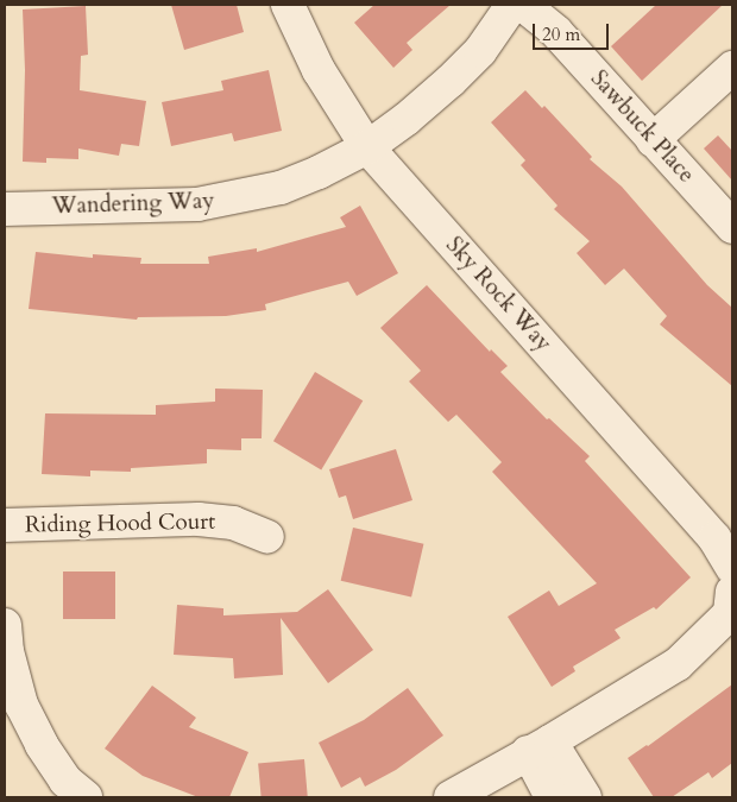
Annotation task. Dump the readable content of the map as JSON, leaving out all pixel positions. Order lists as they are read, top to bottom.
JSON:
{
  "streets": {
    "street": [
      "Sawbuck Place",
      "Wandering Way",
      "Sky Rock Way",
      "Riding Hood Court"
    ]
  },
  "crossings": [
    ["Wandering Way", "Sky Rock Way"]
  ],
  "scale_bar": "20 m"
}
